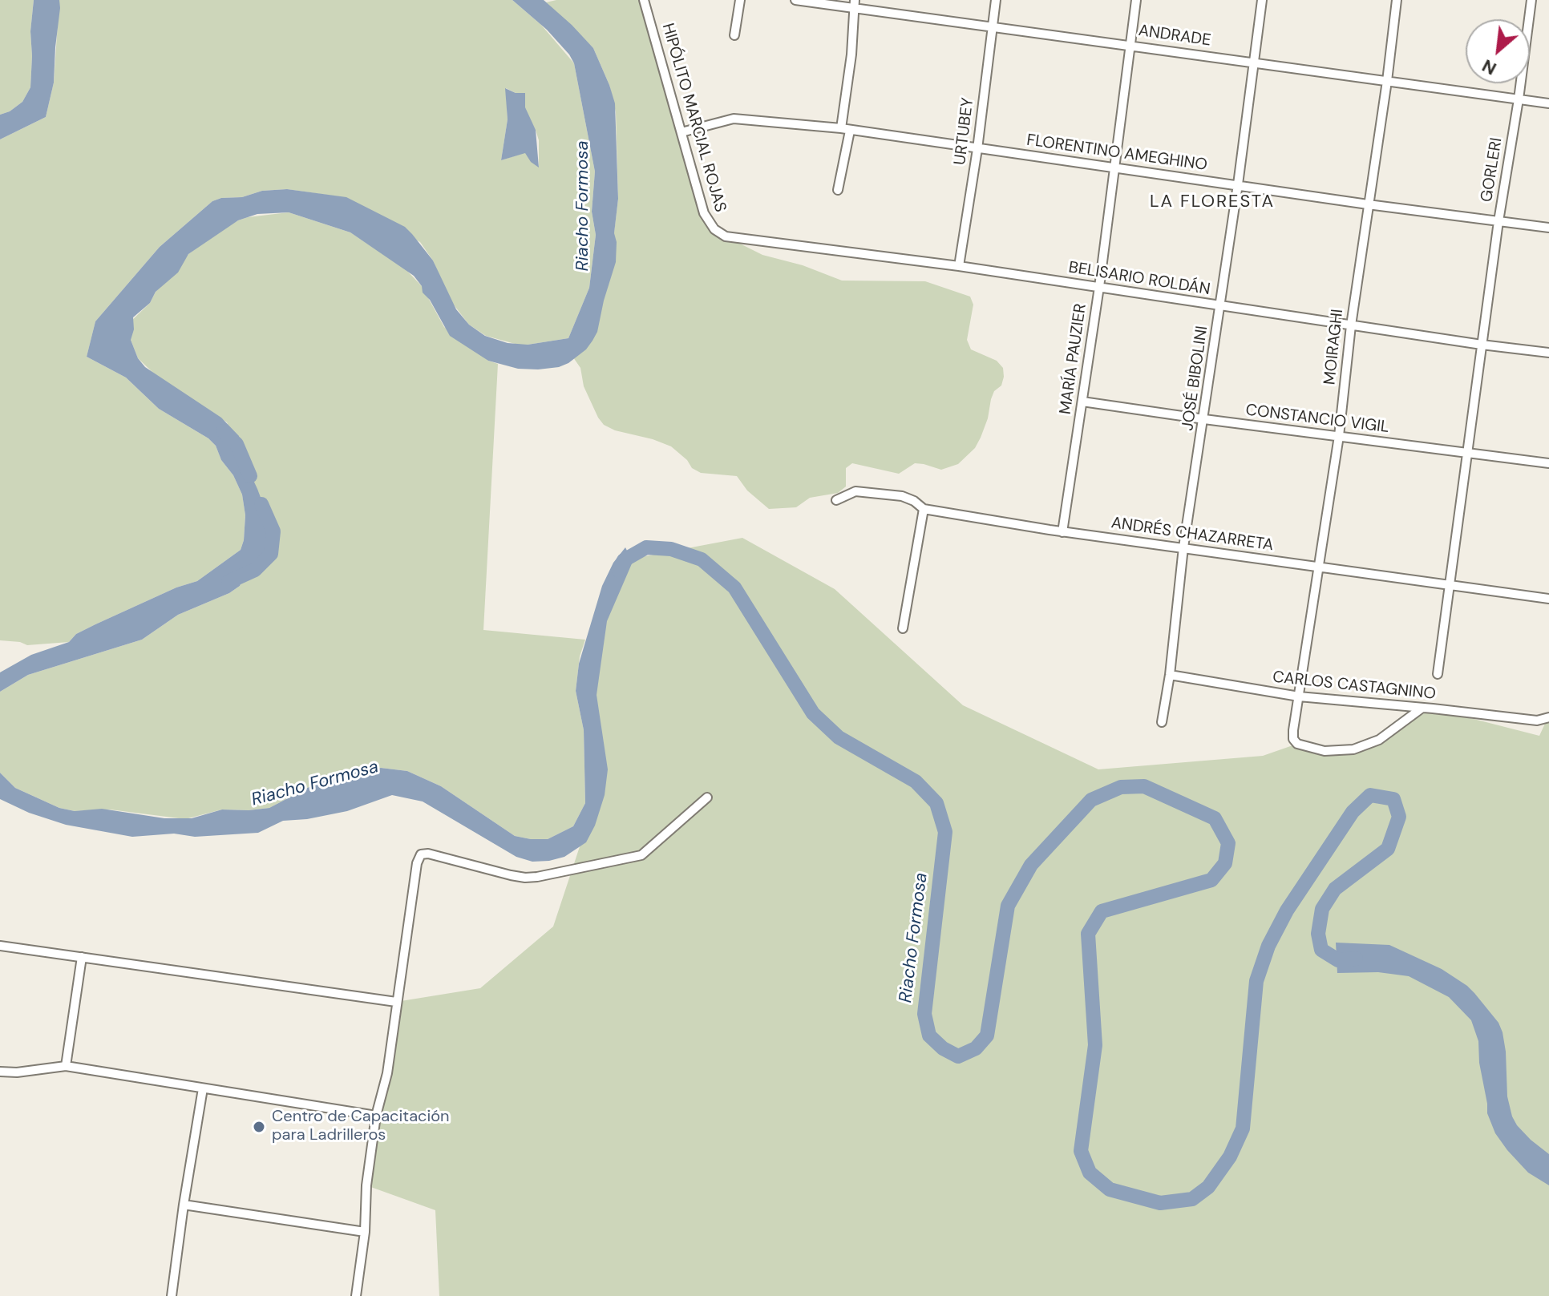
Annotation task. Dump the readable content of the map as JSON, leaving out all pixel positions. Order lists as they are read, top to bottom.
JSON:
{
  "streets": {
    "street": [
      "ANDRADE",
      "HIPÓLITO MARCIAL ROJAS",
      "URTUBEY",
      "FLORENTINO AMEGHINO",
      "GORLERI",
      "BELISARIO ROLDÁN",
      "MOIRAGHI",
      "MARÍA PAUZIER",
      "JOSÉ BIBOLINI",
      "CONSTANCIO VIGIL",
      "ANDRÉS CHAZARRETA",
      "CARLOS CASTAGNINO"
    ]
  },
  "crossings": [
    ["ANDRADE", "URTUBEY"],
    ["ANDRADE", "GORLERI"],
    ["ANDRADE", "MOIRAGHI"],
    ["ANDRADE", "MARÍA PAUZIER"],
    ["ANDRADE", "JOSÉ BIBOLINI"],
    ["HIPÓLITO MARCIAL ROJAS", "FLORENTINO AMEGHINO"],
    ["HIPÓLITO MARCIAL ROJAS", "BELISARIO ROLDÁN"],
    ["URTUBEY", "FLORENTINO AMEGHINO"],
    ["URTUBEY", "BELISARIO ROLDÁN"],
    ["FLORENTINO AMEGHINO", "GORLERI"],
    ["FLORENTINO AMEGHINO", "MOIRAGHI"],
    ["FLORENTINO AMEGHINO", "MARÍA PAUZIER"],
    ["FLORENTINO AMEGHINO", "JOSÉ BIBOLINI"],
    ["GORLERI", "BELISARIO ROLDÁN"],
    ["GORLERI", "CONSTANCIO VIGIL"],
    ["GORLERI", "ANDRÉS CHAZARRETA"],
    ["BELISARIO ROLDÁN", "MOIRAGHI"],
    ["BELISARIO ROLDÁN", "MARÍA PAUZIER"],
    ["BELISARIO ROLDÁN", "JOSÉ BIBOLINI"],
    ["MOIRAGHI", "CONSTANCIO VIGIL"],
    ["MOIRAGHI", "ANDRÉS CHAZARRETA"],
    ["MOIRAGHI", "CARLOS CASTAGNINO"],
    ["MARÍA PAUZIER", "CONSTANCIO VIGIL"],
    ["MARÍA PAUZIER", "ANDRÉS CHAZARRETA"],
    ["JOSÉ BIBOLINI", "CONSTANCIO VIGIL"],
    ["JOSÉ BIBOLINI", "ANDRÉS CHAZARRETA"],
    ["JOSÉ BIBOLINI", "CARLOS CASTAGNINO"]
  ],
  "districts": ["LA FLORESTA"],
  "water": ["Riacho Formosa"],
  "places": ["Centro de Capacitación para Ladrilleros"],
  "north": "bottom left"
}
